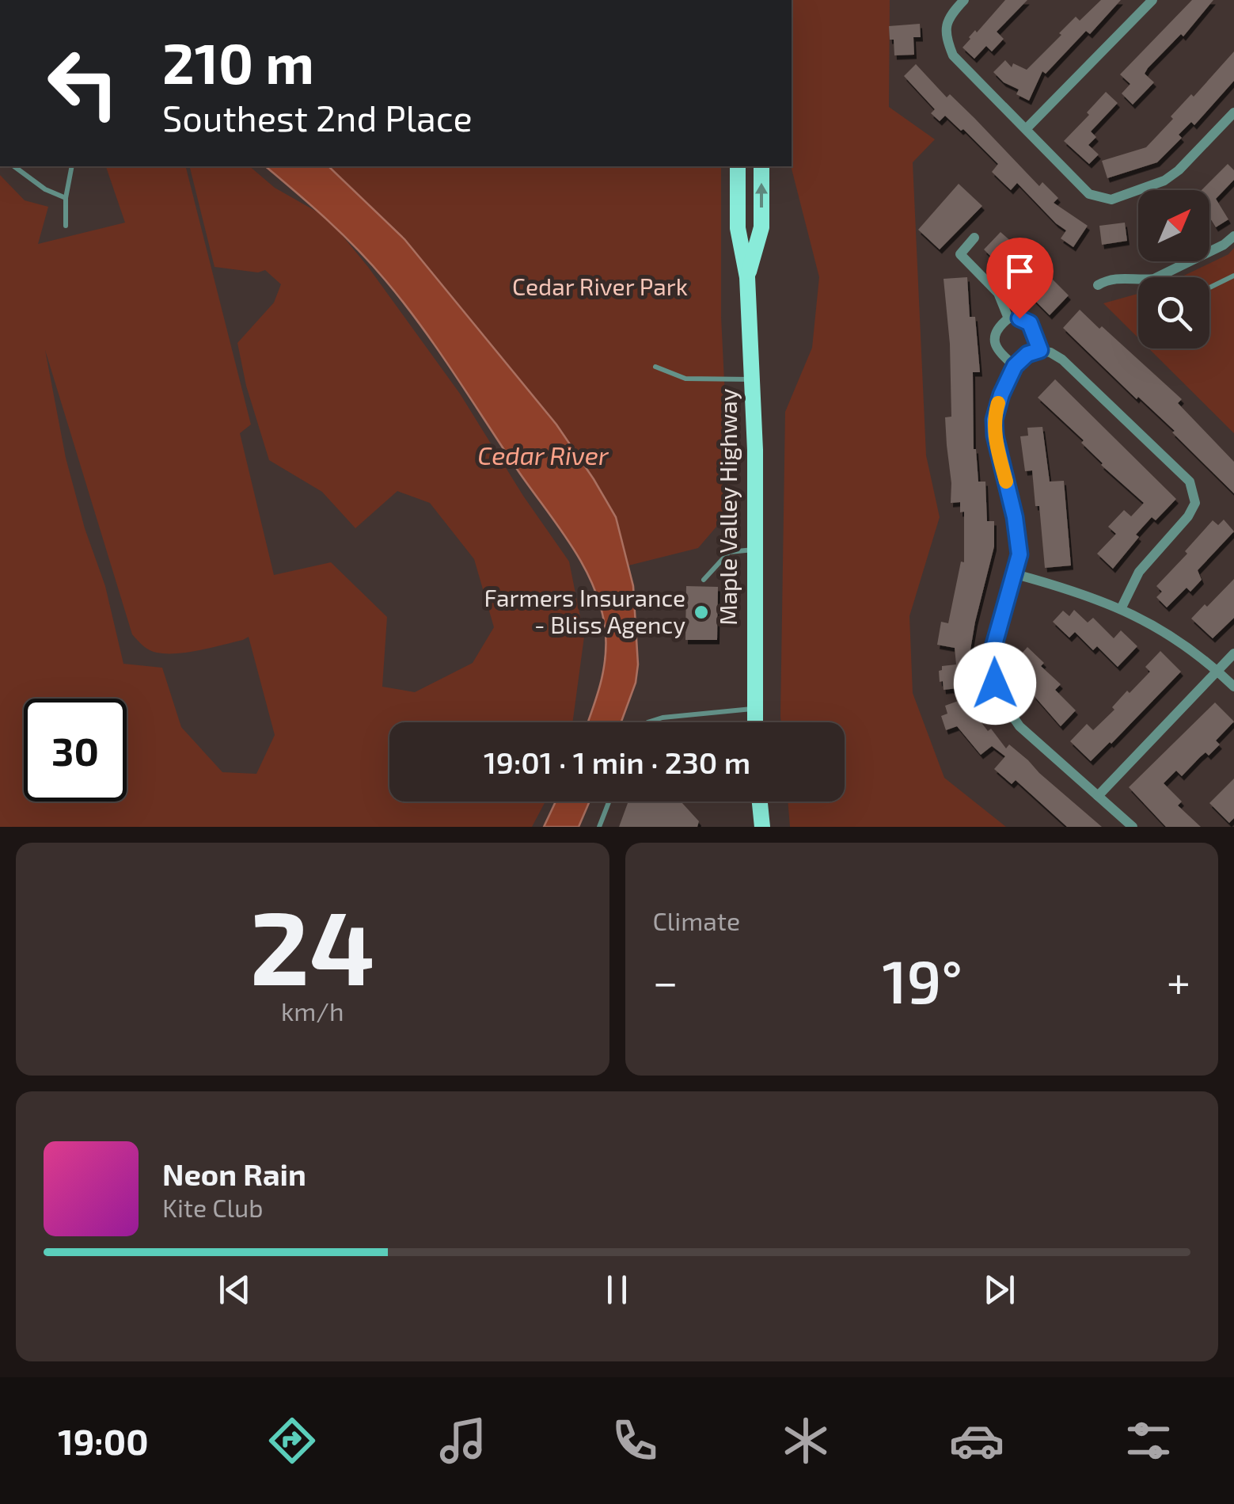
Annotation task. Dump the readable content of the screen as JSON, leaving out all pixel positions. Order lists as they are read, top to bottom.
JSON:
{
  "streets": {
    "main road": ["Maple Valley Highway"]
  },
  "water": ["Cedar River"],
  "parks": ["Cedar River Park"],
  "places": ["Farmers Insurance - Bliss Agency"],
  "north": "top right",
  "page": {
    "turn": ["210 m", "Southest 2nd Place"],
    "limit": "30",
    "trip": "19:01 · 1 min · 230 m",
    "tile": [
      ["24", "km/h"],
      "Climate"
    ],
    "heat": ["−", "19°", "+"],
    "song": ["Neon Rain", "Kite Club"],
    "tabs": "19:00"
  }
}
